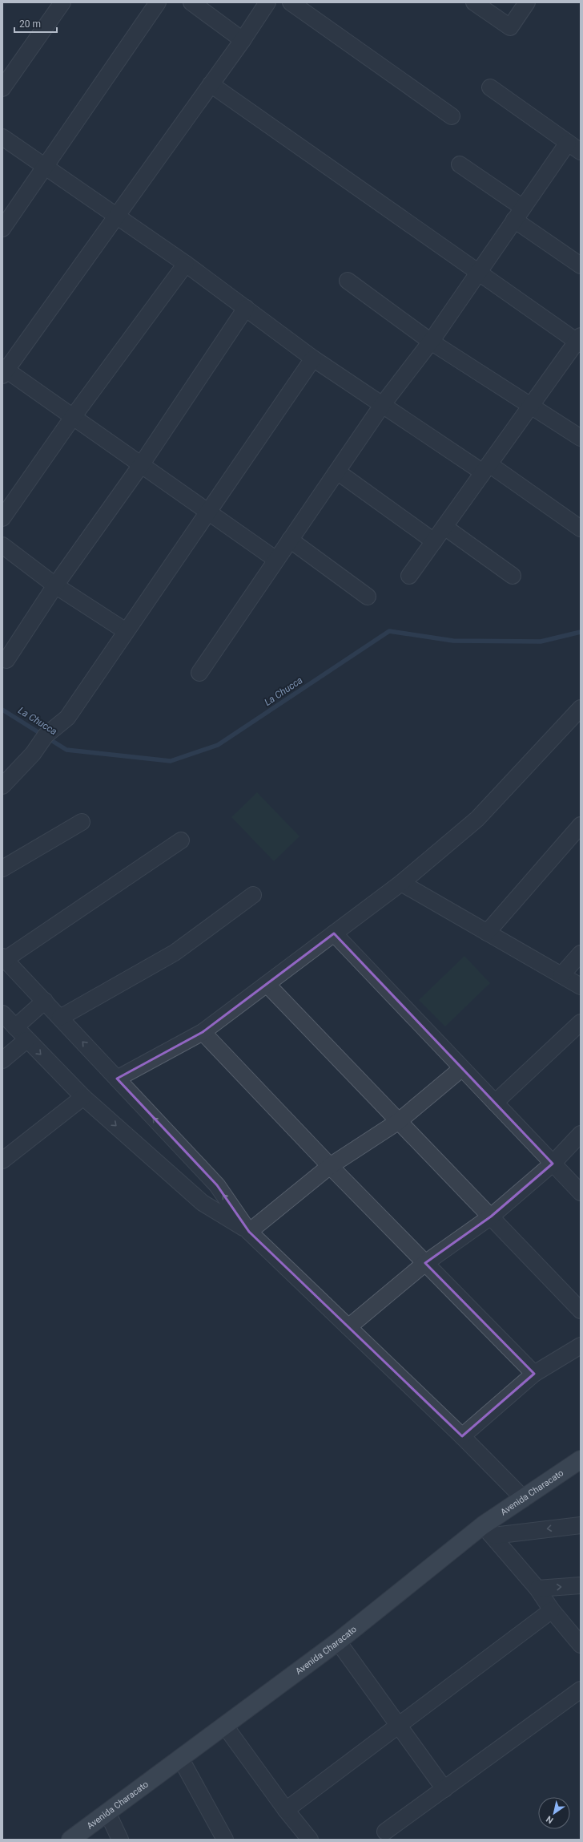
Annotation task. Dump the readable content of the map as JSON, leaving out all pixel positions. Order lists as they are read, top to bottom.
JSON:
{
  "streets": {
    "main road": ["Avenida Characato"]
  },
  "water": ["La Chucca"],
  "scale_bar": "20 m",
  "north": "bottom left"
}
